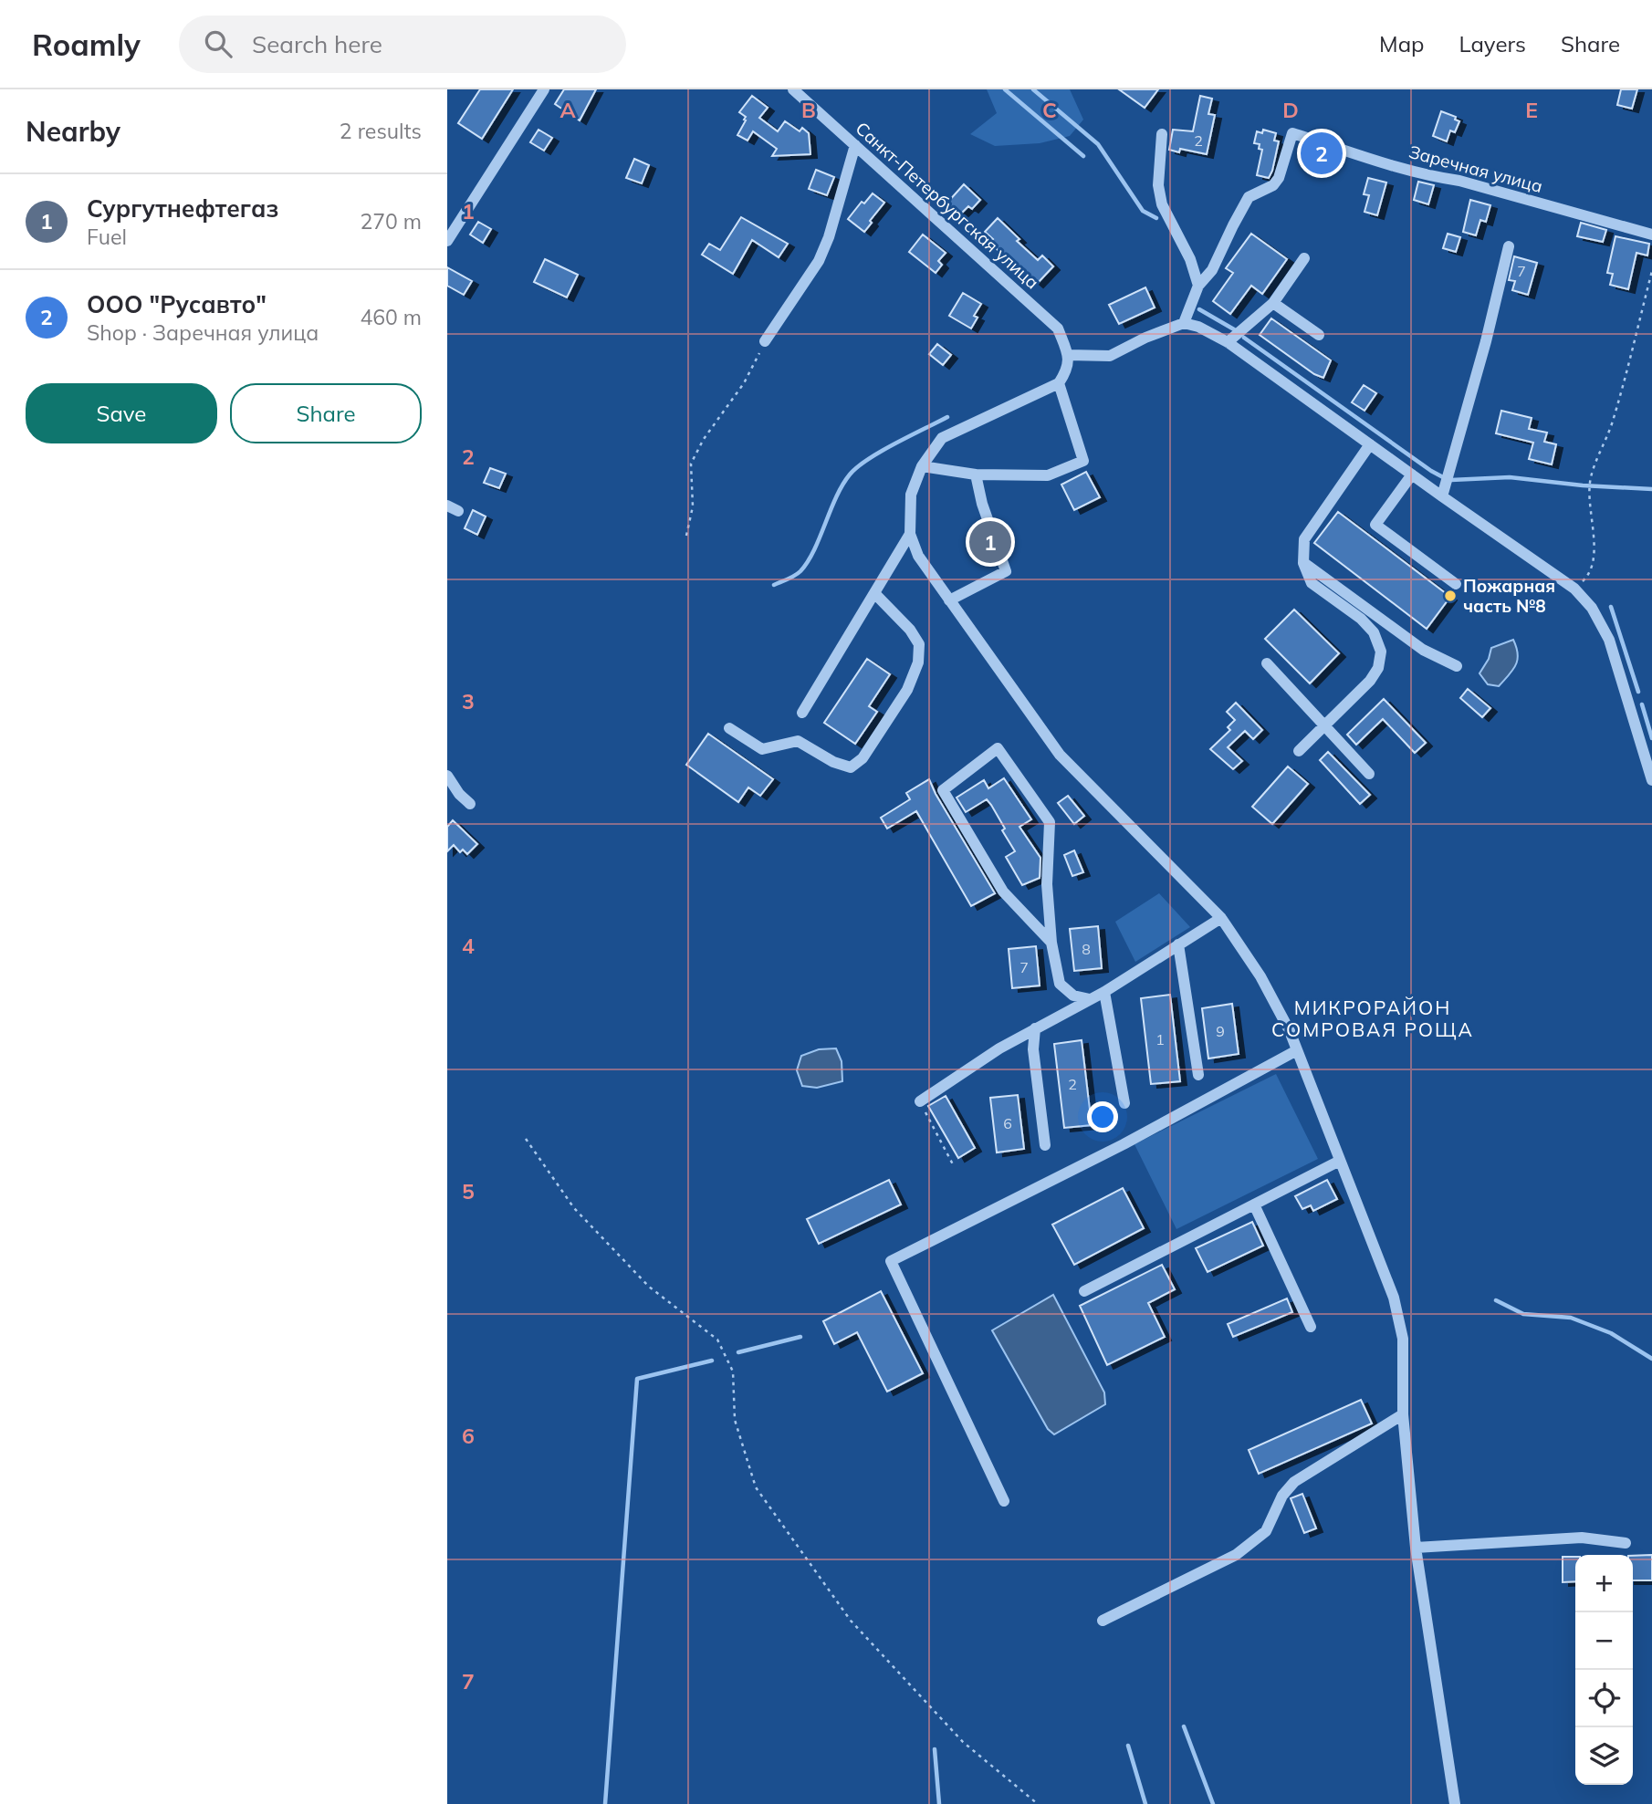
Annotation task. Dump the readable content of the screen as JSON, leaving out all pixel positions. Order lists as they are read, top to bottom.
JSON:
{
  "streets": {
    "street": ["Заречная улица", "Санкт-Петербургская улица"]
  },
  "districts": ["МИКРОРАЙОН СОМРОВАЯ РОЩА"],
  "places": ["Пожарная часть №8"],
  "house_numbers": [
    "2",
    "7",
    "8",
    "7",
    "9",
    "1",
    "2",
    "6"
  ],
  "page": {
    "header": "Roamly",
    "search": "Search here",
    "nav": ["Map", "Layers", "Share"],
    "heading": ["Nearby", "2 results"],
    "pins": ["2", "1"],
    "list": [
      {
        "mark": "1",
        "name": "Сургутнефтегаз",
        "note": "Fuel",
        "value": "270 m"
      },
      {
        "mark": "2",
        "name": "ООО \"Русавто\"",
        "note": "Shop · Заречная улица",
        "value": "460 m"
      }
    ],
    "buttons": ["Save", "Share"],
    "map_buttons": ["+", "−"]
  },
  "grid": {
    "columns": [
      "A",
      "B",
      "C",
      "D",
      "E"
    ],
    "rows": [
      "1",
      "2",
      "3",
      "4",
      "5",
      "6",
      "7"
    ]
  }
}
